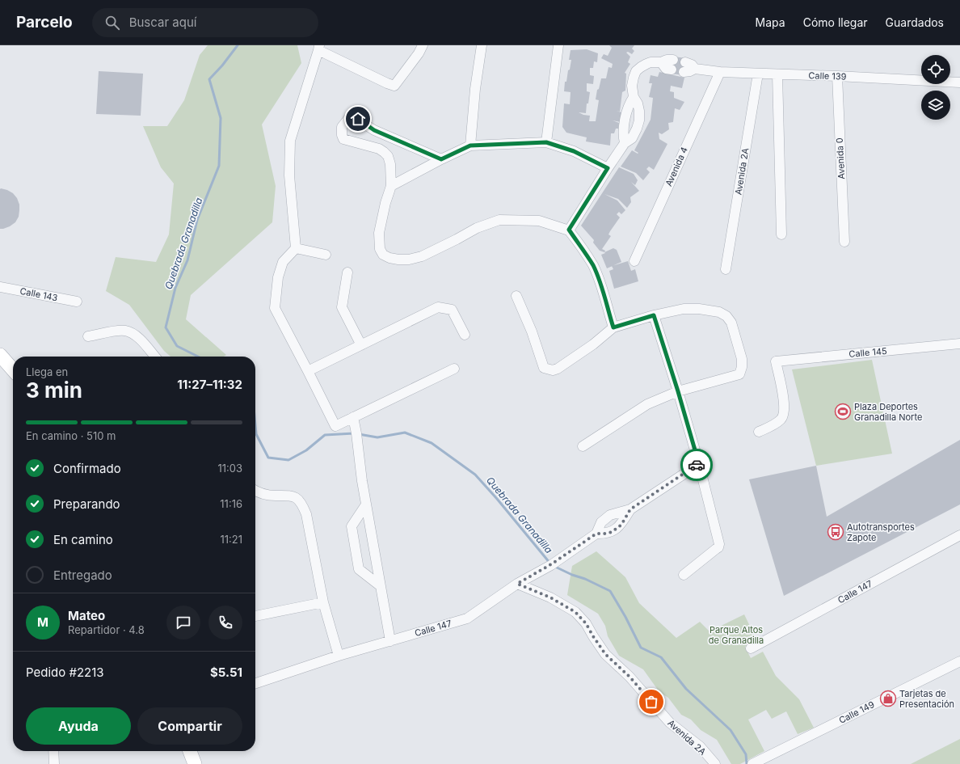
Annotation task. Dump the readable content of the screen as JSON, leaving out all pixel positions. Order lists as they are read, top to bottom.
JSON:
{
  "streets": {
    "street": [
      "Calle 139",
      "Avenida 0",
      "Avenida 4",
      "Avenida 2A",
      "Calle 143",
      "Calle 145",
      "Calle 147",
      "Calle 149"
    ]
  },
  "crossings": [
    ["Calle 139", "Avenida 0"],
    ["Calle 139", "Avenida 4"],
    ["Calle 139", "Avenida 2A"],
    ["Avenida 2A", "Calle 147"]
  ],
  "water": ["Quebrada Granadilla"],
  "parks": ["Parque Altos de Granadilla"],
  "places": {
    "sports": ["Plaza Deportes Granadilla Norte"],
    "bus stop": ["Autotransportes Zapote"],
    "shop": ["Tarjetas de Presentación"]
  },
  "page": {
    "header": "Parcelo",
    "search": "Buscar aquí",
    "nav": ["Mapa", "Cómo llegar", "Guardados"],
    "heading": ["3 min", "Llega en", "11:27–11:32"],
    "panel": [
      "Mateo",
      "Repartidor · 4.8",
      "Pedido #2213",
      "$5.51"
    ],
    "bar": "En camino · 510 m",
    "list": [
      ["Confirmado", "11:03"],
      ["Preparando", "11:16"],
      ["En camino", "11:21"],
      "Entregado"
    ],
    "round": "M",
    "buttons": ["Ayuda", "Compartir"]
  }
}
